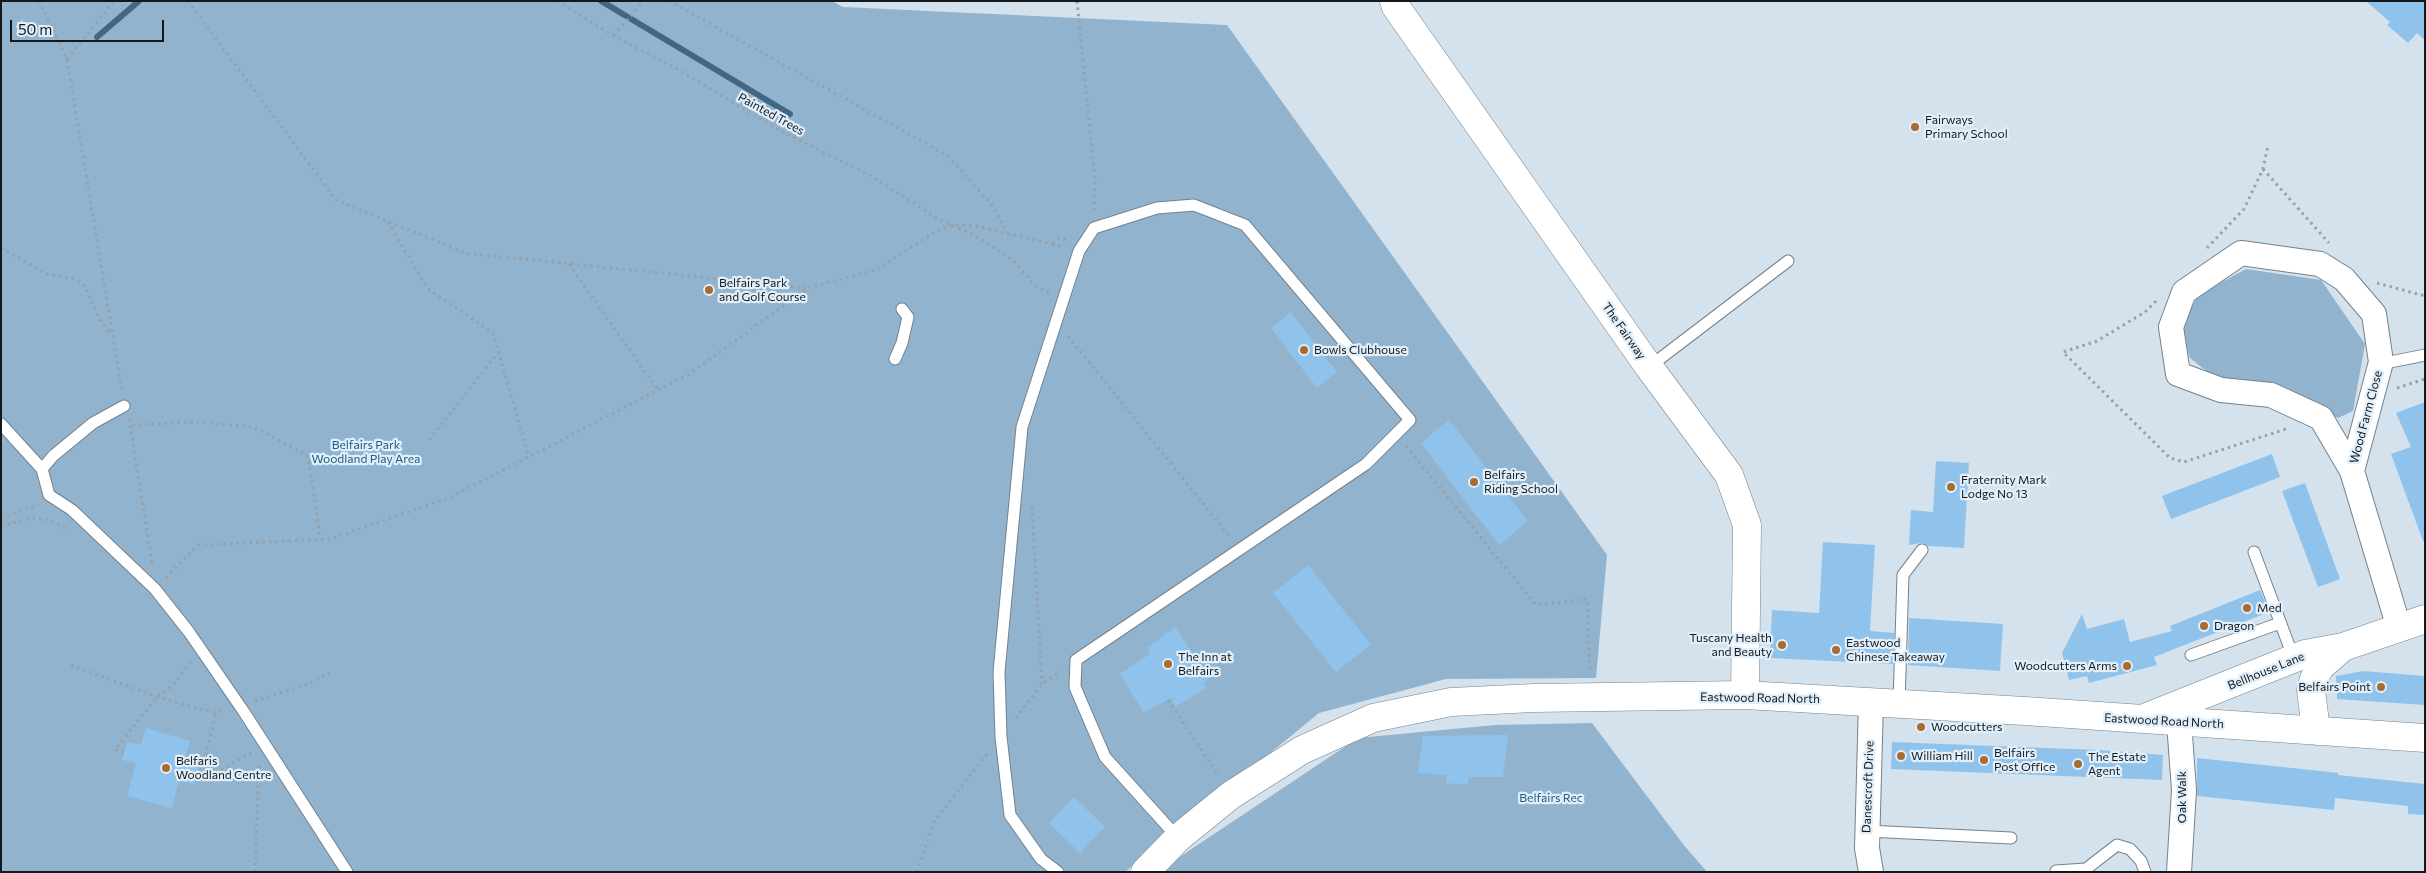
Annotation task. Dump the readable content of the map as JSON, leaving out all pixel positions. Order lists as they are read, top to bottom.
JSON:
{
  "streets": {
    "street": [
      "The Fairway",
      "Wood Farm Close",
      "Bellhouse Lane",
      "Eastwood Road North",
      "Danescroft Drive",
      "Oak Walk"
    ],
    "path": ["Painted Trees"]
  },
  "crossings": [
    ["The Fairway", "Eastwood Road North"],
    ["Wood Farm Close", "Bellhouse Lane"],
    ["Bellhouse Lane", "Eastwood Road North"],
    ["Eastwood Road North", "Danescroft Drive"],
    ["Eastwood Road North", "Oak Walk"]
  ],
  "parks": ["Belfairs Park Woodland Play Area", "Belfairs Rec"],
  "places": [
    "Fairways Primary School",
    "Belfairs Park and Golf Course",
    "Bowls Clubhouse",
    "Belfairs Riding School",
    "Fraternity Mark Lodge No 13",
    "Med",
    "Dragon",
    "Tuscany Health and Beauty",
    "Eastwood Chinese Takeaway",
    "The Inn at Belfairs",
    "Woodcutters Arms",
    "Belfairs Point",
    "Woodcutters",
    "William Hill",
    "Belfairs Post Office",
    "The Estate Agent",
    "Belfaris Woodland Centre"
  ],
  "scale_bar": "50 m"
}
